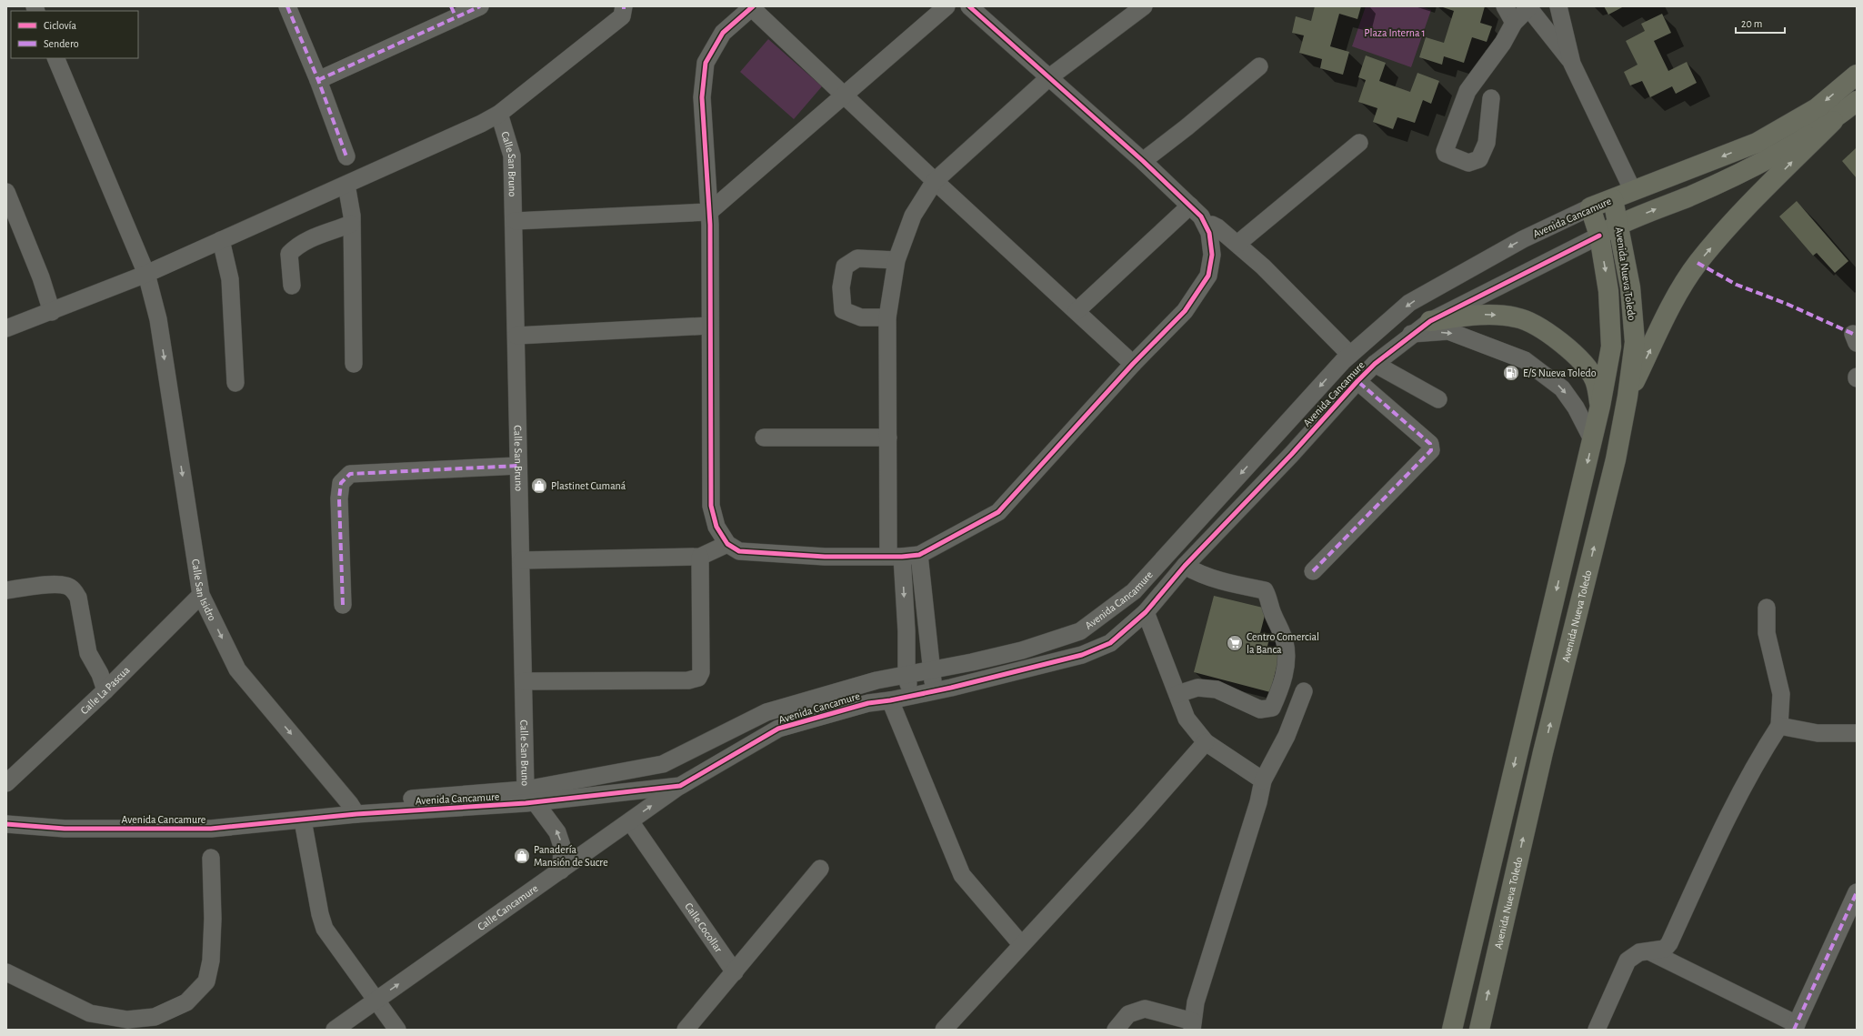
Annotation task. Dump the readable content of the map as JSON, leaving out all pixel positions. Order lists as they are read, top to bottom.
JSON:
{
  "streets": {
    "main road": ["Avenida Cancamure", "Avenida Nueva Toledo"],
    "street": [
      "Calle San Bruno",
      "Calle San Isidro",
      "Calle La Pascua",
      "Calle Cancamure",
      "Calle Cocollar"
    ]
  },
  "crossings": [
    ["Calle San Bruno", "Avenida Cancamure"],
    ["Avenida Cancamure", "Avenida Nueva Toledo"],
    ["Avenida Cancamure", "Calle San Isidro"],
    ["Avenida Cancamure", "Calle Cancamure"],
    ["Calle San Isidro", "Calle La Pascua"],
    ["Calle Cancamure", "Calle Cocollar"]
  ],
  "one_way": ["Calle San Isidro", "Calle Cancamure"],
  "parks": ["Plaza Interna 1"],
  "places": {
    "fuel station": ["E/S Nueva Toledo"],
    "shop": ["Plastinet Cumaná", "Panadería Mansión de Sucre"],
    "supermarket": ["Centro Comercial la Banca"]
  },
  "legend": ["Ciclovía", "Sendero"],
  "scale_bar": "20 m"
}
